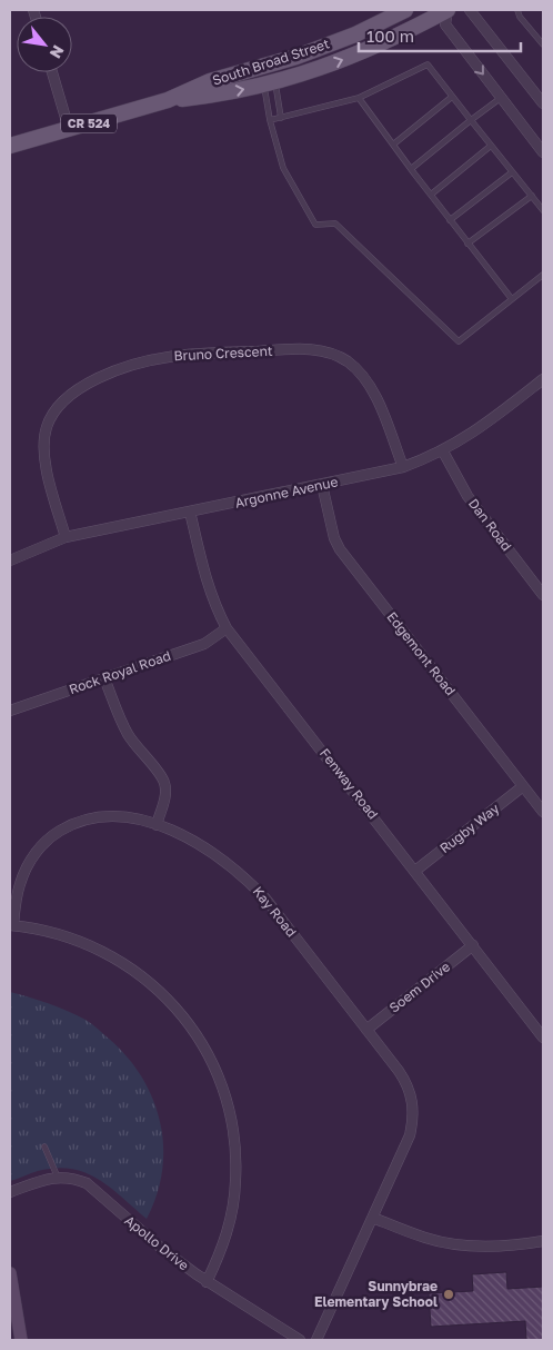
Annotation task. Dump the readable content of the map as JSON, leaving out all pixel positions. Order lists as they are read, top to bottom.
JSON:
{
  "streets": {
    "main road": ["South Broad Street", "CR 524"],
    "street": [
      "Bruno Crescent",
      "Argonne Avenue",
      "Dan Road",
      "Edgemont Road",
      "Rock Royal Road",
      "Fenway Road",
      "Rugby Way",
      "Kay Road",
      "Soem Drive",
      "Apollo Drive"
    ]
  },
  "crossings": [
    ["Bruno Crescent", "Argonne Avenue"],
    ["Argonne Avenue", "Dan Road"],
    ["Argonne Avenue", "Edgemont Road"],
    ["Argonne Avenue", "Fenway Road"],
    ["Edgemont Road", "Rugby Way"],
    ["Rock Royal Road", "Fenway Road"],
    ["Fenway Road", "Rugby Way"],
    ["Fenway Road", "Soem Drive"],
    ["Kay Road", "Soem Drive"]
  ],
  "places": ["Sunnybrae Elementary School"],
  "scale_bar": "100 m",
  "north": "bottom right"
}
